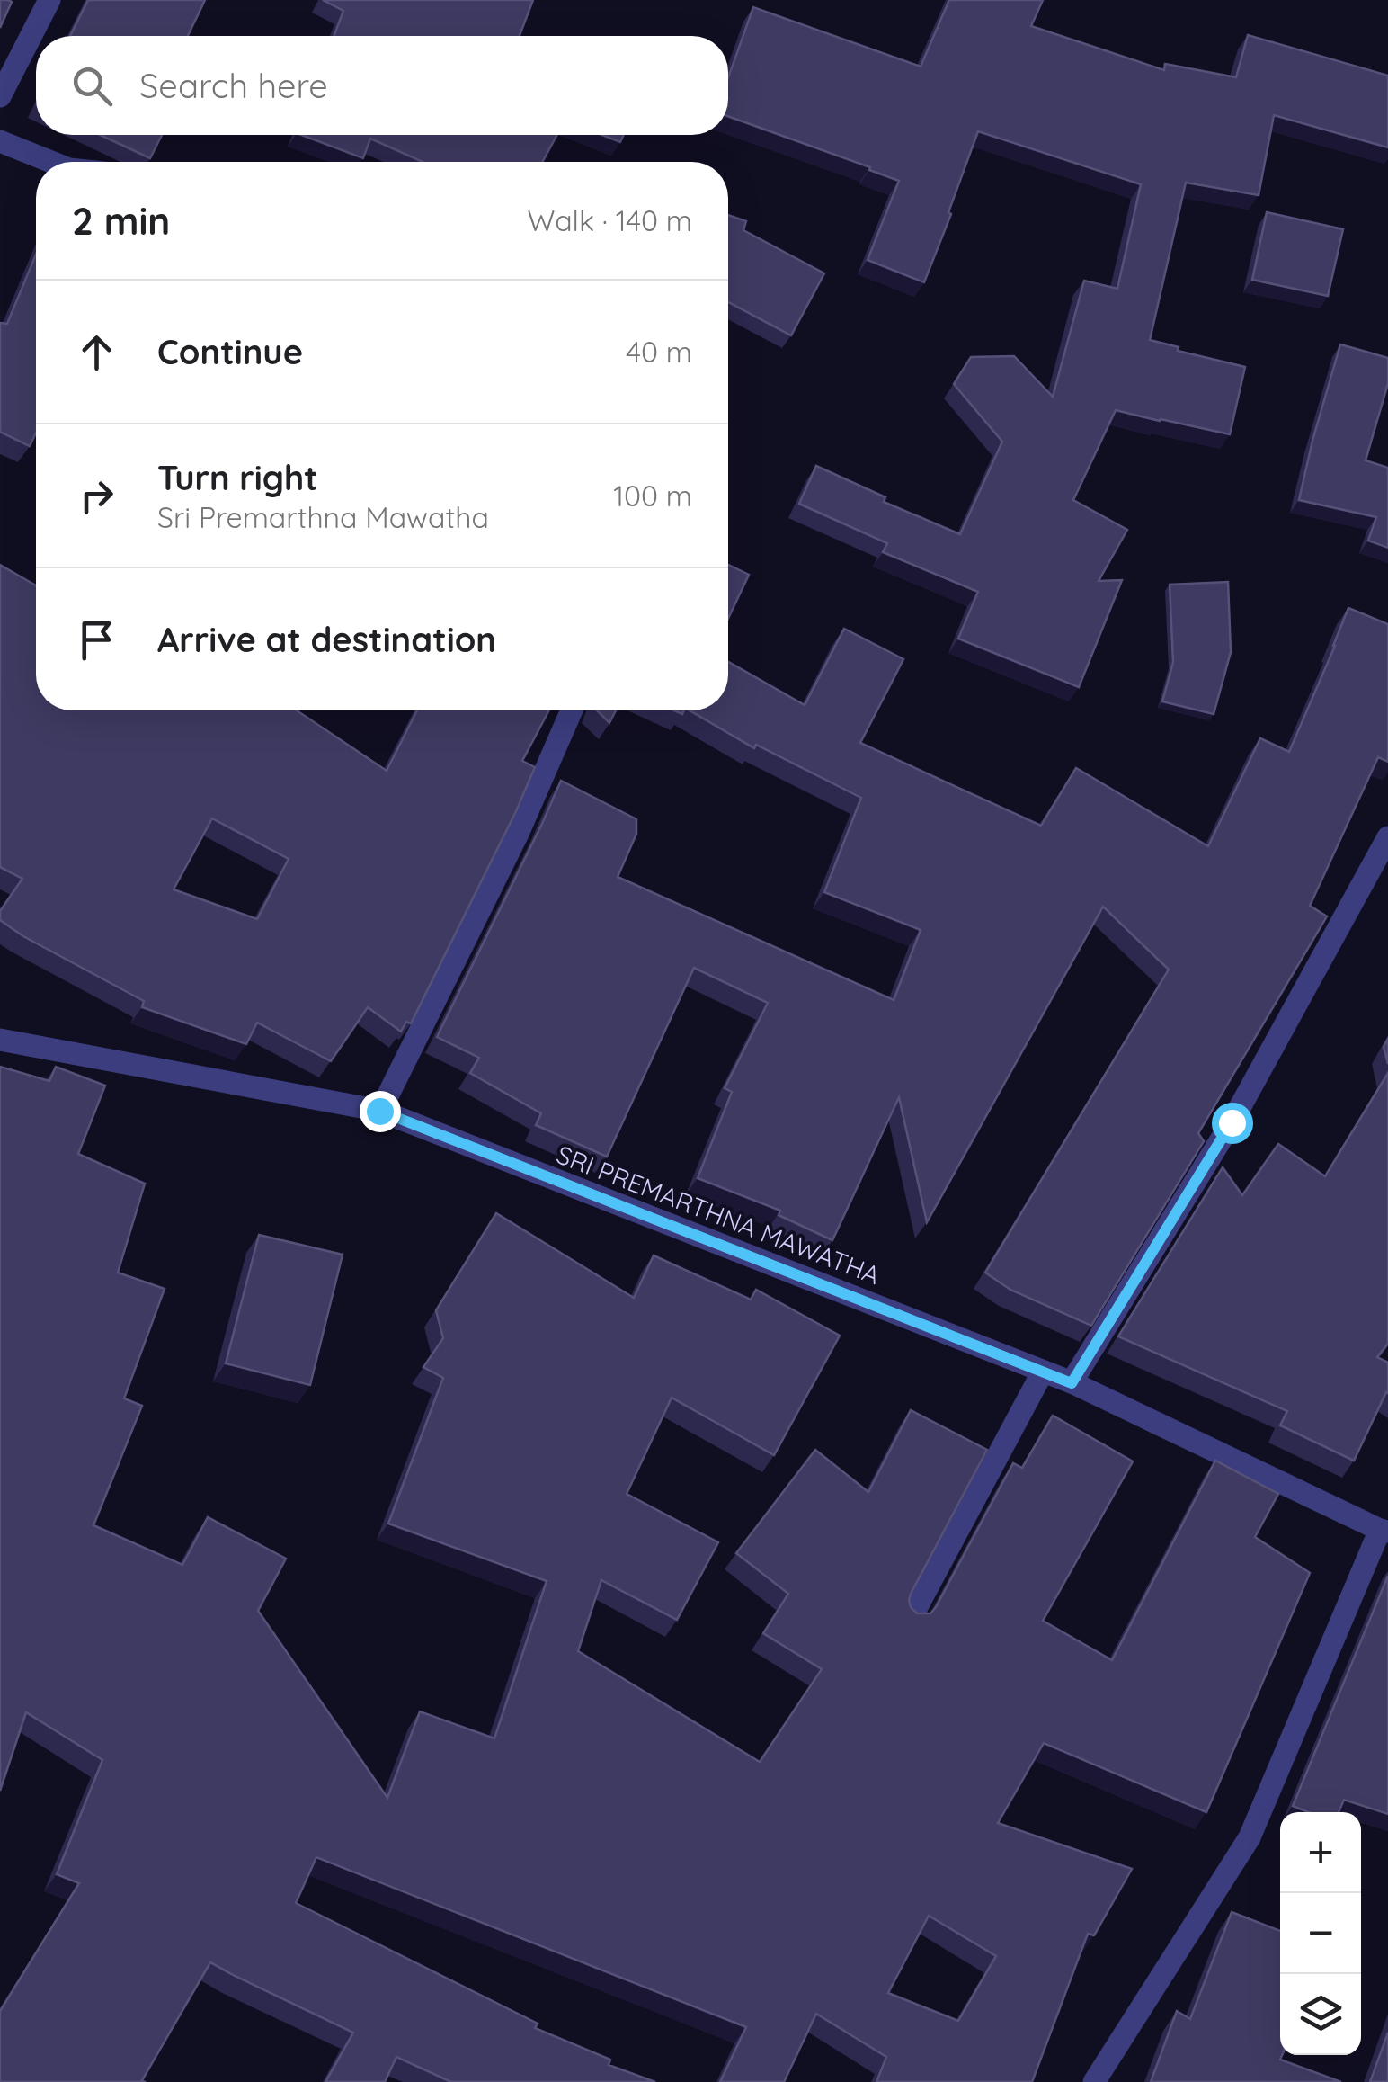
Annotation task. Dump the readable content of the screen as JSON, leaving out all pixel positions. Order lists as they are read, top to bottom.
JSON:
{
  "streets": {
    "street": ["SRI PREMARTHNA MAWATHA"]
  },
  "page": {
    "search": "Search here",
    "heading": ["2 min", "Walk · 140 m"],
    "list": [
      ["Continue", "40 m"],
      ["Turn right", "Sri Premarthna Mawatha", "100 m"],
      "Arrive at destination"
    ],
    "map_buttons": ["+", "−"]
  }
}
